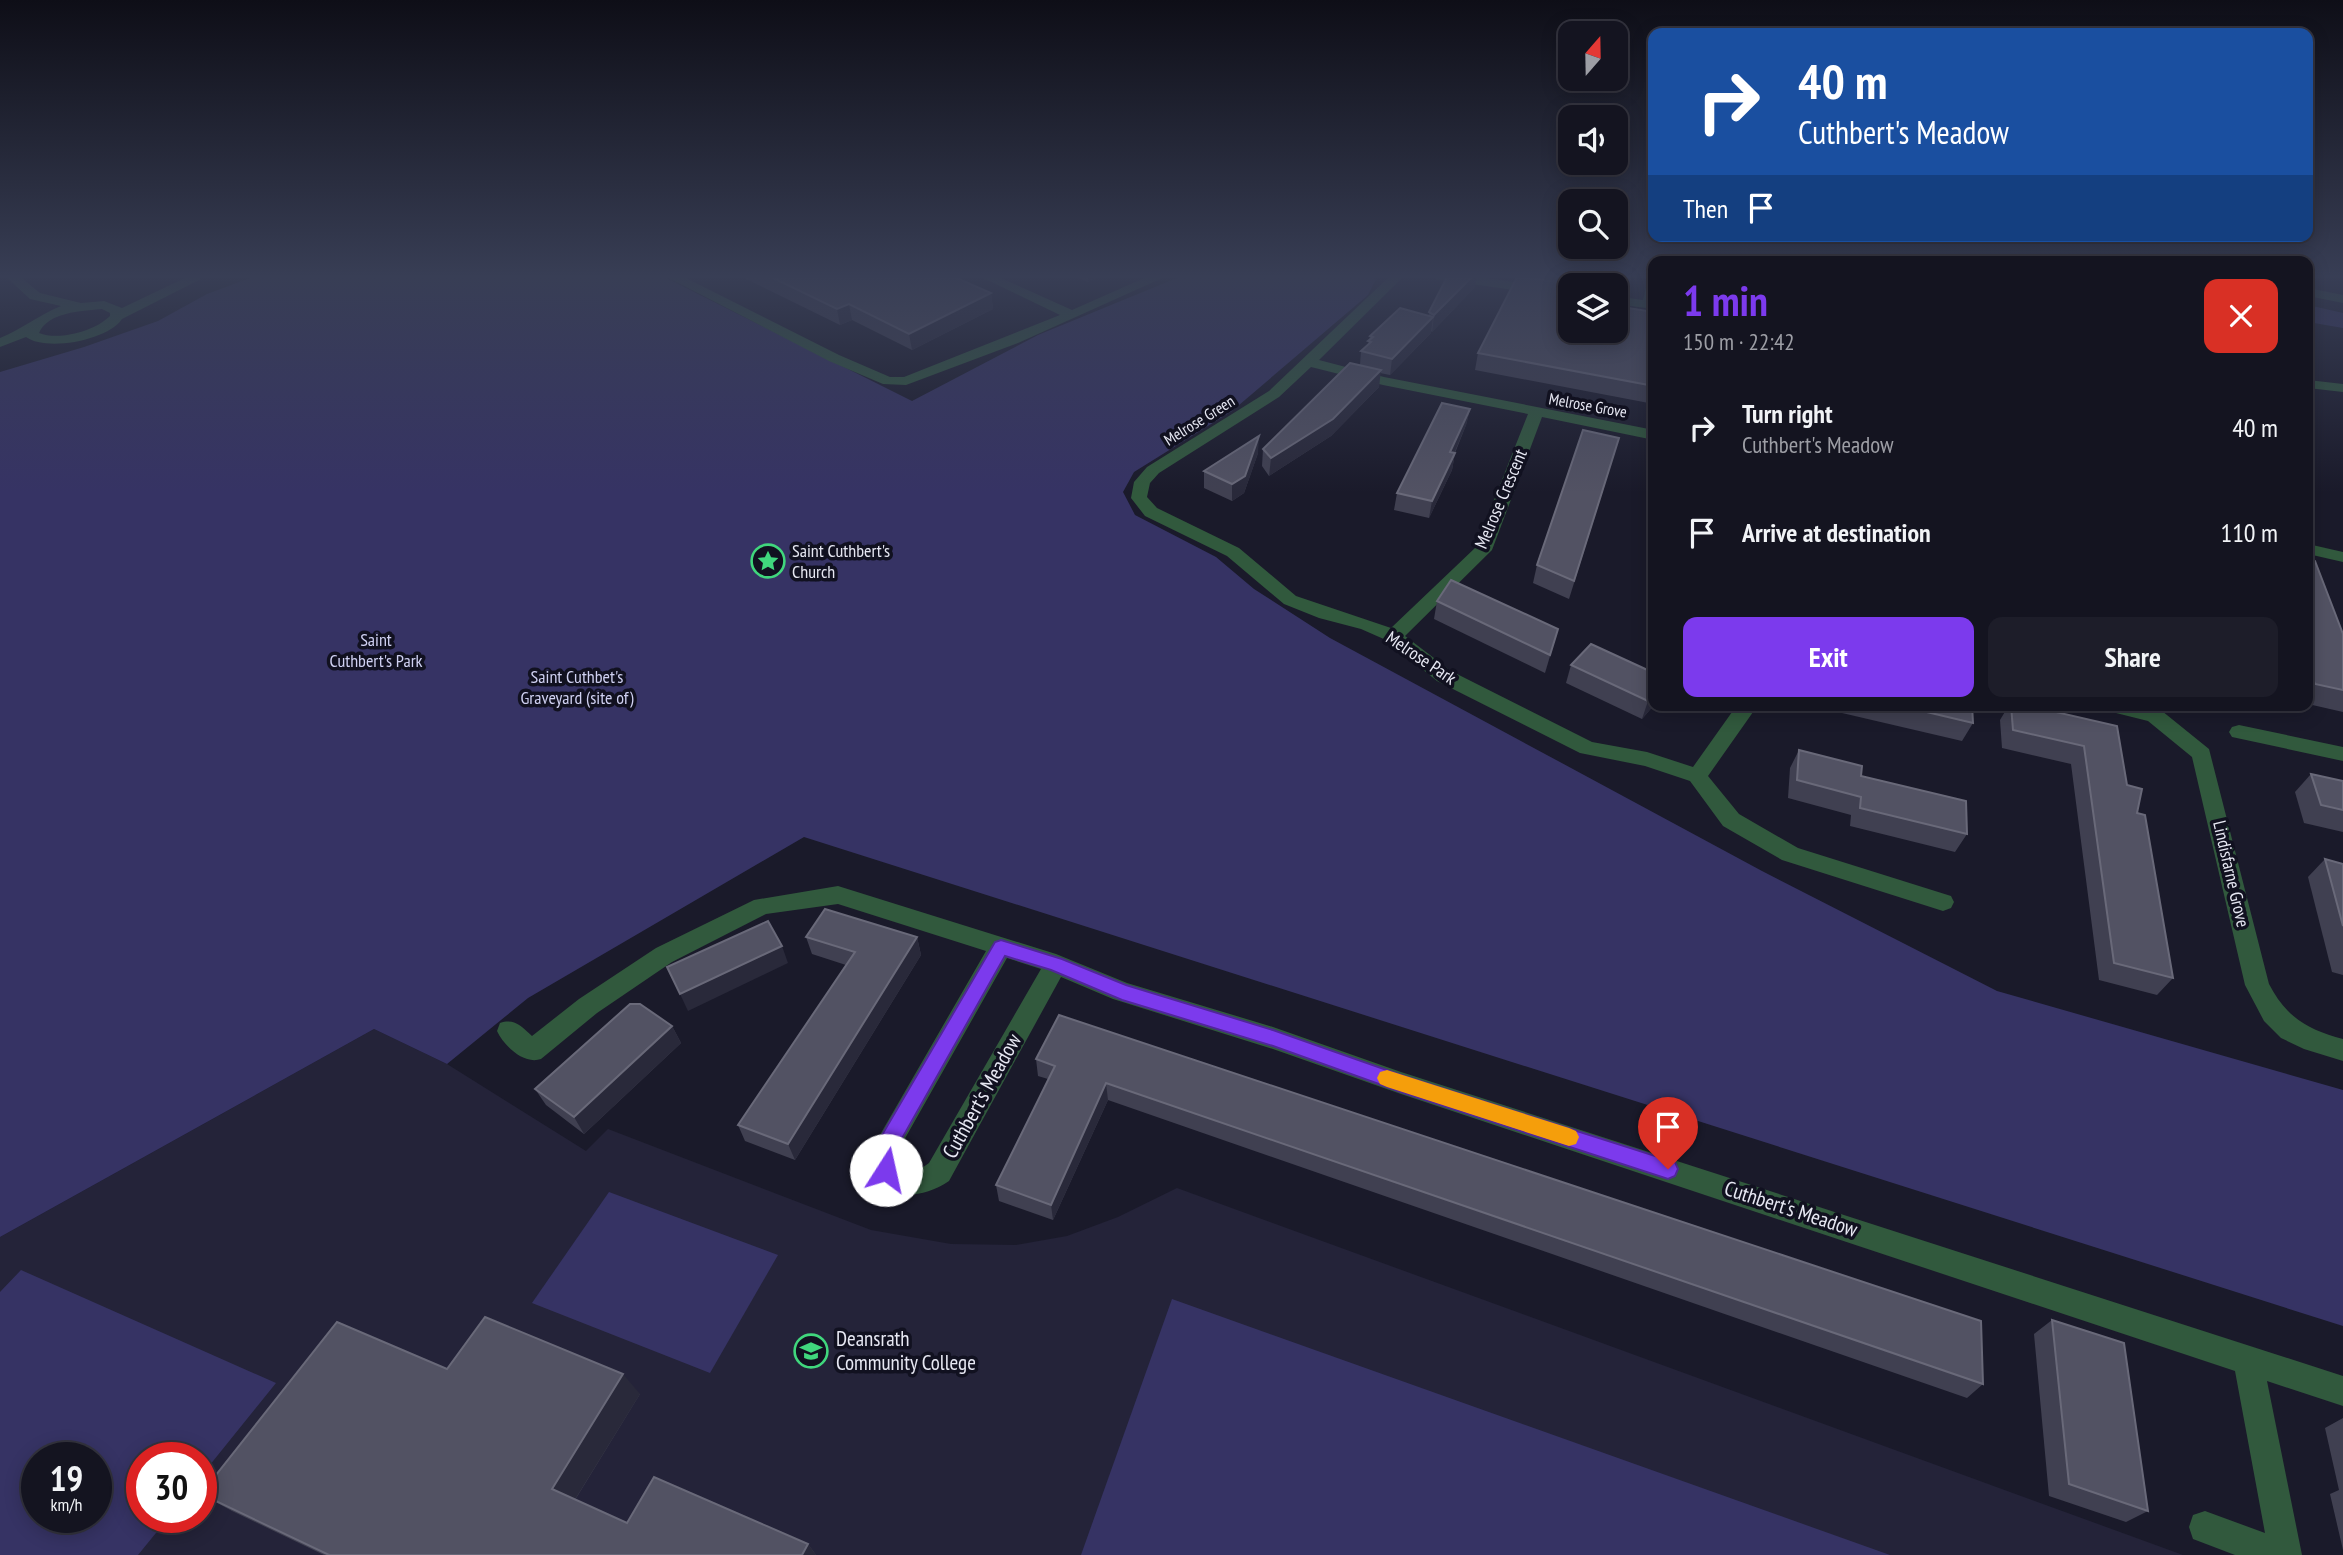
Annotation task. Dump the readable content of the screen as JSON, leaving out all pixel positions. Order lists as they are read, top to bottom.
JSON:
{
  "streets": {
    "street": [
      "Melrose Grove",
      "Melrose Green",
      "Melrose Crescent",
      "Melrose Park",
      "Lindisfarne Grove",
      "Cuthbert's Meadow"
    ]
  },
  "crossings": [
    ["Melrose Grove", "Melrose Green"],
    ["Melrose Grove", "Melrose Crescent"],
    ["Melrose Green", "Melrose Park"],
    ["Melrose Crescent", "Melrose Park"]
  ],
  "parks": ["Saint Cuthbert's Park", "Saint Cuthbet's Graveyard (site of)"],
  "places": {
    "place": ["Saint Cuthbert's Church"],
    "school or university": ["Deansrath Community College"]
  },
  "north": "top",
  "page": {
    "turn": ["40 m", "Cuthbert's Meadow"],
    "then": "Then",
    "heading": ["1 min", "150 m · 22:42"],
    "list": [
      {
        "name": "Turn right",
        "note": "Cuthbert's Meadow",
        "value": "40 m"
      },
      {
        "name": "Arrive at destination",
        "value": "110 m"
      }
    ],
    "buttons": ["Exit", "Share"],
    "speed": "19 km/h",
    "limit": "30"
  }
}
